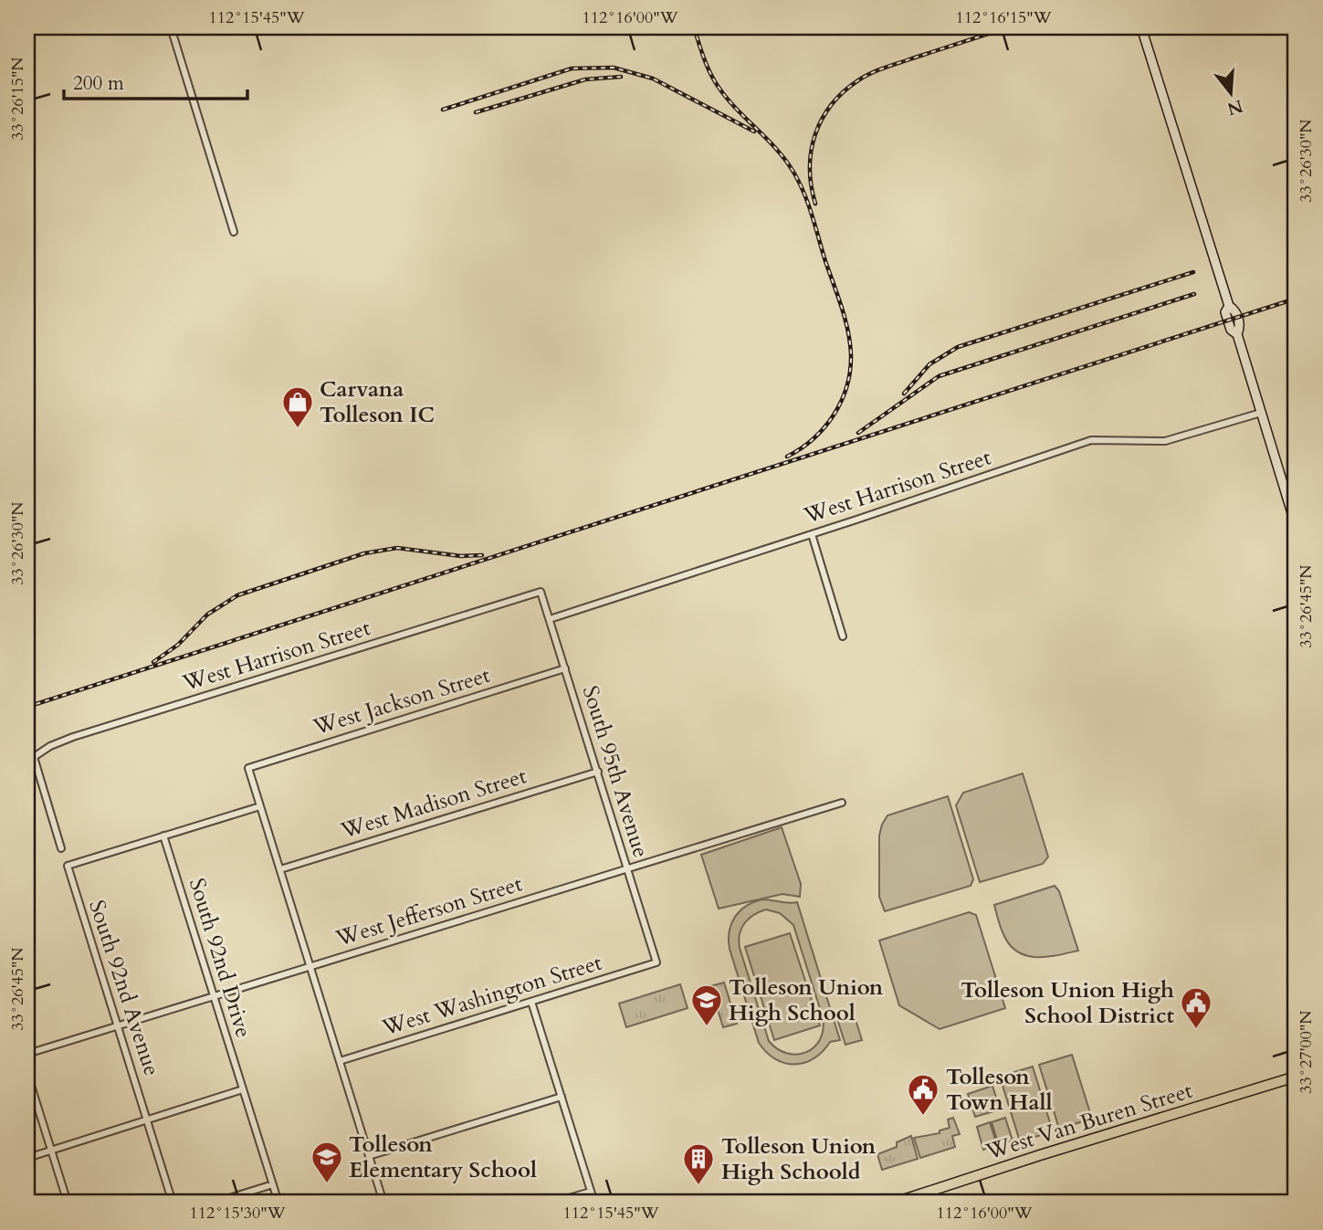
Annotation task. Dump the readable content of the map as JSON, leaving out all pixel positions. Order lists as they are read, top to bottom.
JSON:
{
  "streets": {
    "main road": ["West Van Buren Street"],
    "street": [
      "West Harrison Street",
      "West Jackson Street",
      "South 95th Avenue",
      "West Madison Street",
      "West Jefferson Street",
      "South 92nd Drive",
      "South 92nd Avenue",
      "West Washington Street"
    ]
  },
  "crossings": [
    ["West Harrison Street", "South 95th Avenue"],
    ["West Jackson Street", "South 95th Avenue"],
    ["South 95th Avenue", "West Madison Street"],
    ["South 95th Avenue", "West Jefferson Street"],
    ["South 95th Avenue", "West Washington Street"],
    ["West Jefferson Street", "South 92nd Drive"],
    ["West Jefferson Street", "South 92nd Avenue"],
    ["South 92nd Drive", "South 92nd Avenue"]
  ],
  "places": {
    "shop": ["Carvana Tolleson IC"],
    "school or university": ["Tolleson Union High School", "Tolleson Elementary School"],
    "public building": ["Tolleson Union High School District", "Tolleson Town Hall"],
    "building": ["Tolleson Union High Schoold"]
  },
  "scale_bar": "200 m",
  "north": "bottom",
  "coordinates": [
    "112°15'45\"W",
    "112°16'00\"W",
    "112°16'15\"W",
    "33°26'15\"N",
    "33°26'30\"N",
    "33°26'45\"N",
    "33°27'00\"N",
    "112°15'30\"W"
  ]
}
